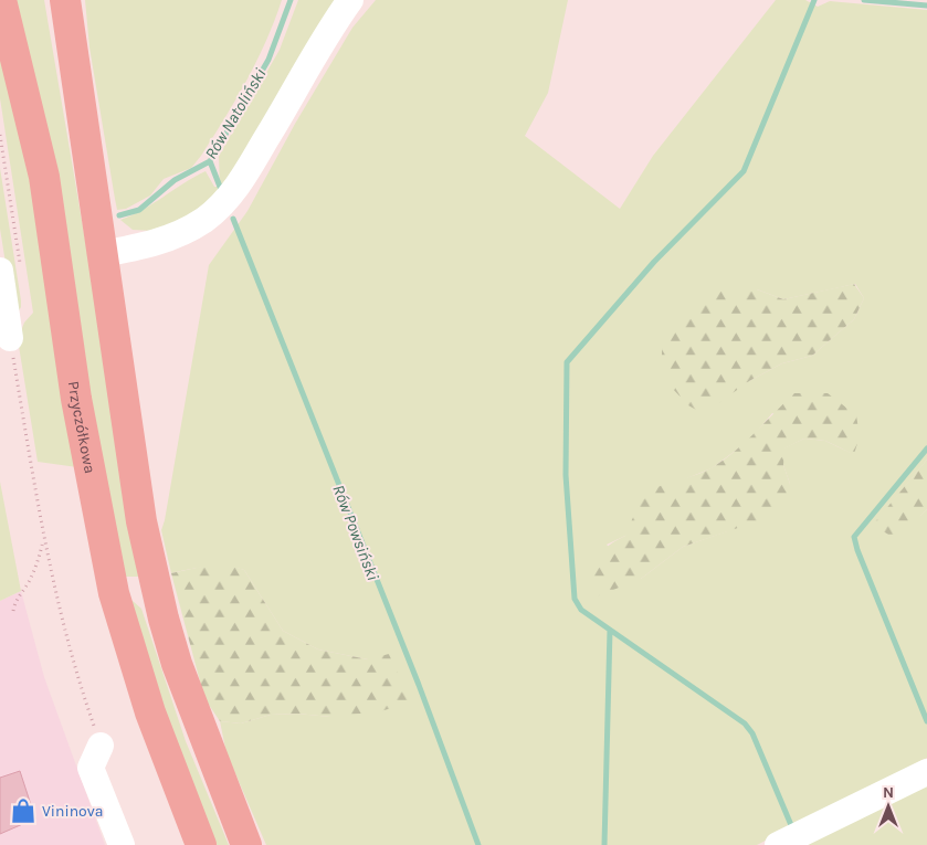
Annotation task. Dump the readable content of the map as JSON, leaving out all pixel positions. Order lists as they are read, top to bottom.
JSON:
{
  "streets": {
    "main road": ["Przyczółkowa"]
  },
  "water": ["Rów Natoliński", "Rów Powsiński"],
  "places": {
    "shop": ["Vininova"]
  },
  "north": "top"
}
